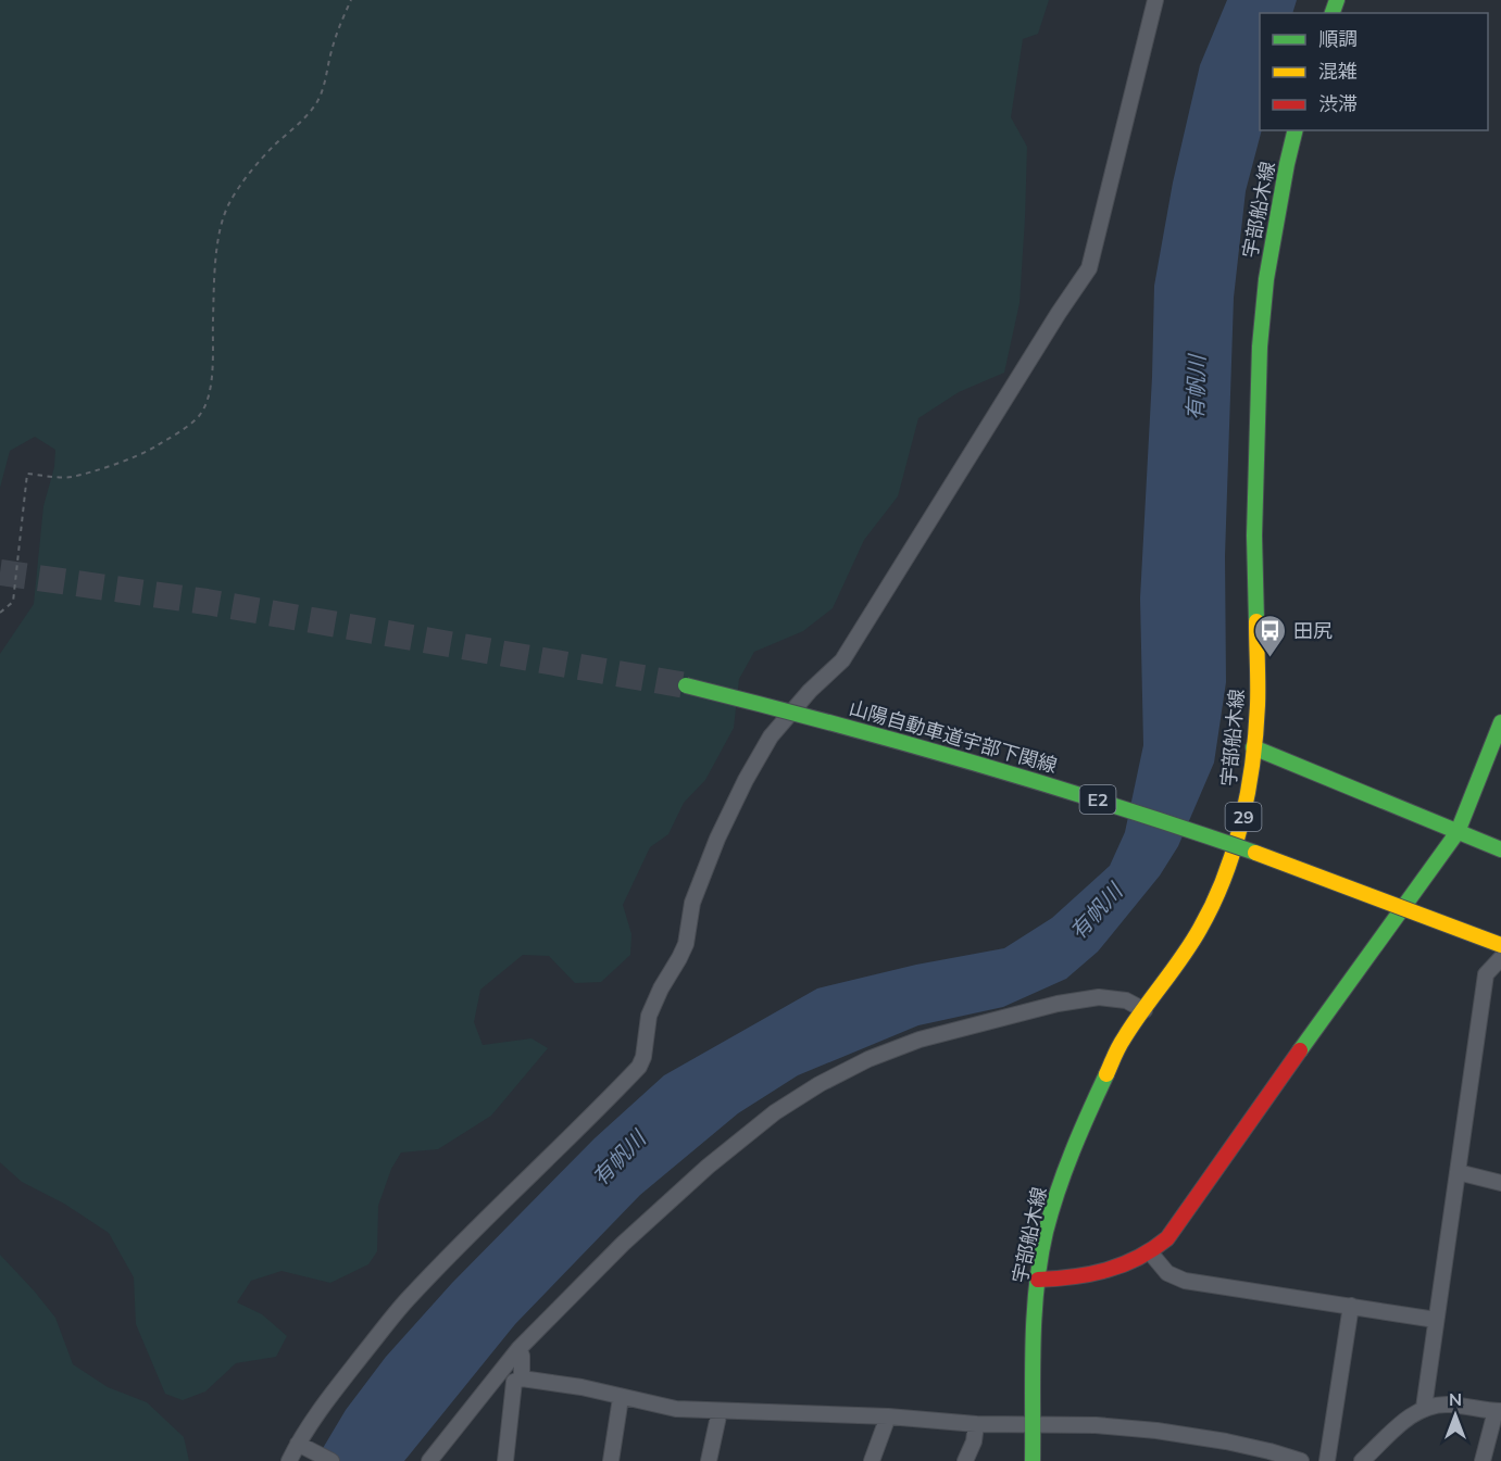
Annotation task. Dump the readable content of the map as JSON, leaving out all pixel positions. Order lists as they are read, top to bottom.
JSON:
{
  "streets": {
    "main road": [
      "宇部船木線",
      "山陽自動車道宇部下関線",
      "E2",
      "29"
    ]
  },
  "water": ["有帆川"],
  "places": {
    "bus stop": ["田尻"]
  },
  "legend": ["順調", "混雑", "渋滞"],
  "north": "top"
}
